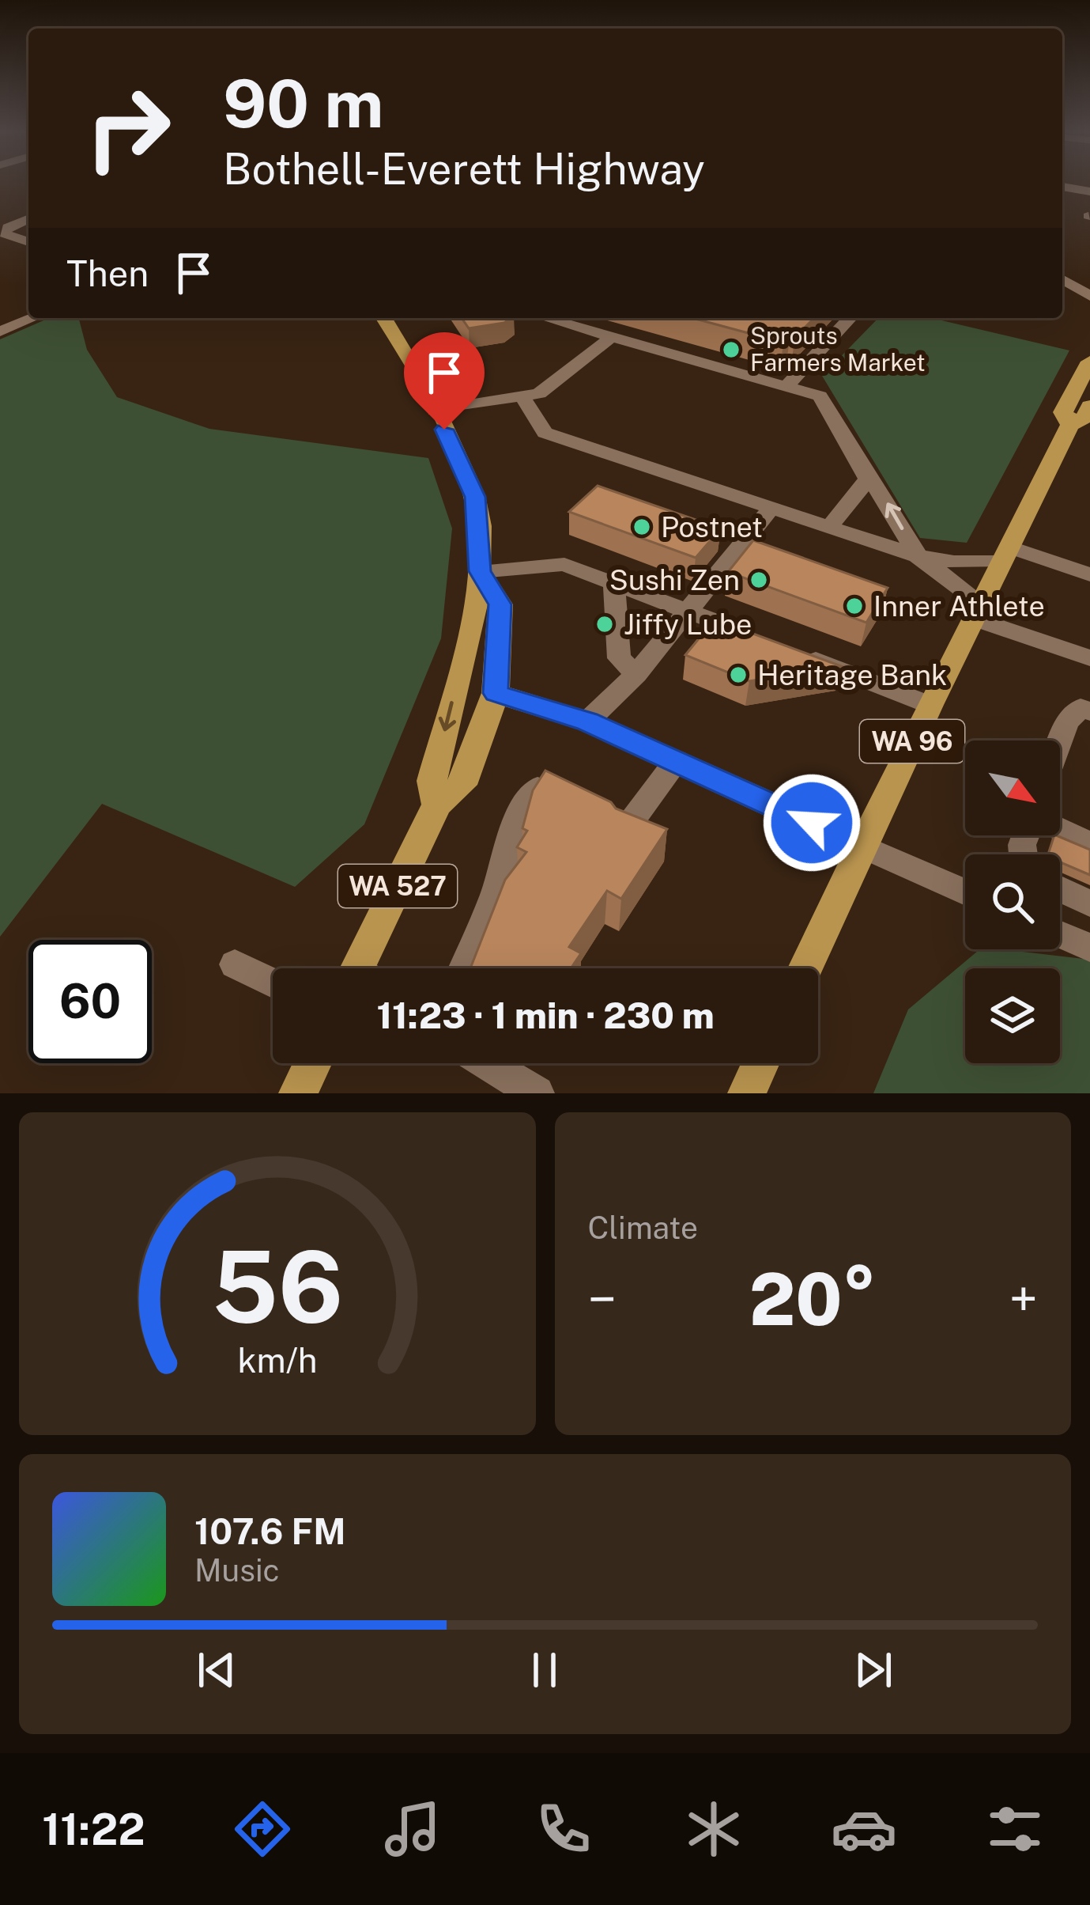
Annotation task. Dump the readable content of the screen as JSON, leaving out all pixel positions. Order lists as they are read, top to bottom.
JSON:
{
  "streets": {
    "main road": ["WA 96", "WA 527"]
  },
  "places": [
    "Sprouts Farmers Market",
    "Postnet",
    "Sushi Zen",
    "Inner Athlete",
    "Jiffy Lube",
    "Heritage Bank"
  ],
  "north": "bottom right",
  "page": {
    "turn": ["90 m", "Bothell-Everett Highway"],
    "then": "Then",
    "limit": "60",
    "trip": "11:23 · 1 min · 230 m",
    "tile": "Climate",
    "heat": ["−", "20°", "+"],
    "song": ["107.6 FM", "Music"],
    "tabs": "11:22",
    "gauge": ["56", "km/h"]
  }
}
